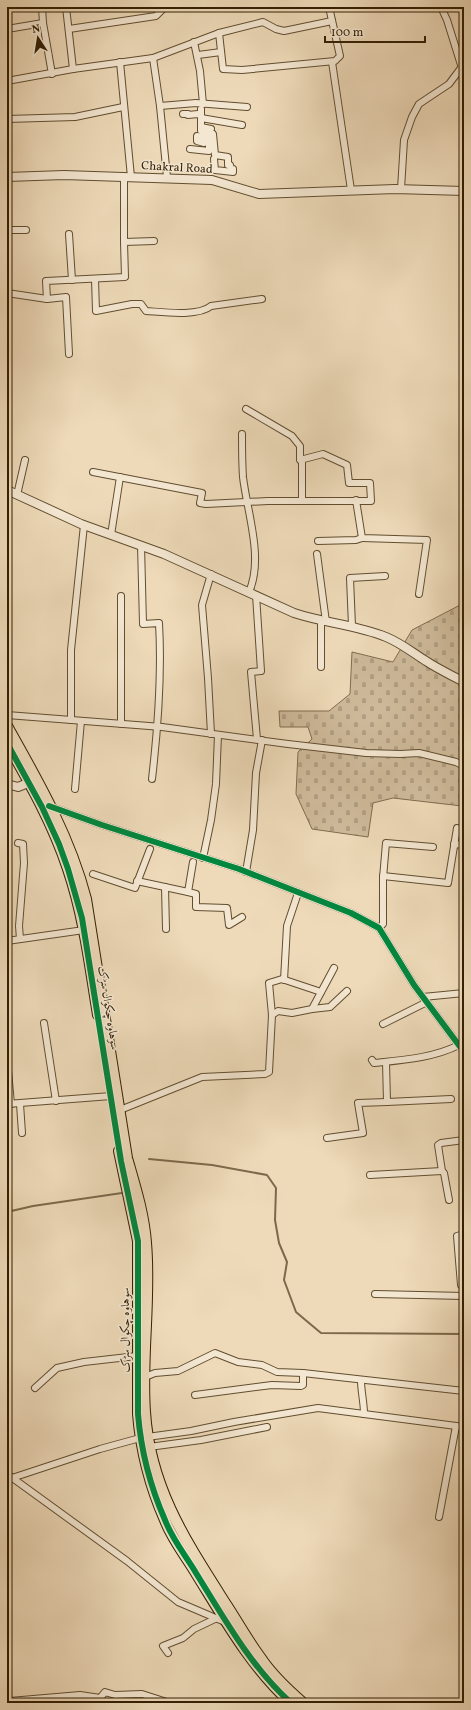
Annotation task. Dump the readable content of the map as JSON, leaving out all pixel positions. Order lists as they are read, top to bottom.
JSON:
{
  "streets": {
    "highway": ["سوہاوہ چکوال سڑک"],
    "street": ["Chakral Road"]
  },
  "scale_bar": "100 m",
  "north": "top"
}
